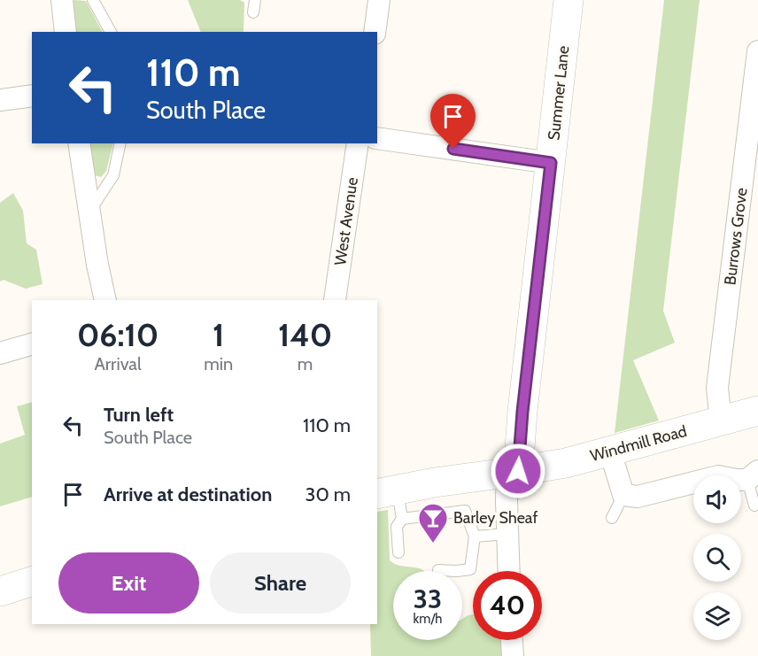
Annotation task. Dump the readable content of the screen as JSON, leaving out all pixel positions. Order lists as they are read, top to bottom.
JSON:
{
  "streets": {
    "street": [
      "Summer Lane",
      "West Avenue",
      "Burrows Grove",
      "Windmill Road"
    ]
  },
  "crossings": [
    ["Summer Lane", "Windmill Road"],
    ["Burrows Grove", "Windmill Road"]
  ],
  "places": {
    "bar": ["Barley Sheaf"]
  },
  "page": {
    "turn": ["110 m", "South Place"],
    "eta": [
      "06:10",
      "Arrival",
      "1",
      "min",
      "140",
      "m"
    ],
    "list": [
      {
        "name": "Turn left",
        "note": "South Place",
        "value": "110 m"
      },
      {
        "name": "Arrive at destination",
        "value": "30 m"
      }
    ],
    "buttons": ["Exit", "Share"],
    "speed": "33 km/h",
    "limit": "40"
  }
}
